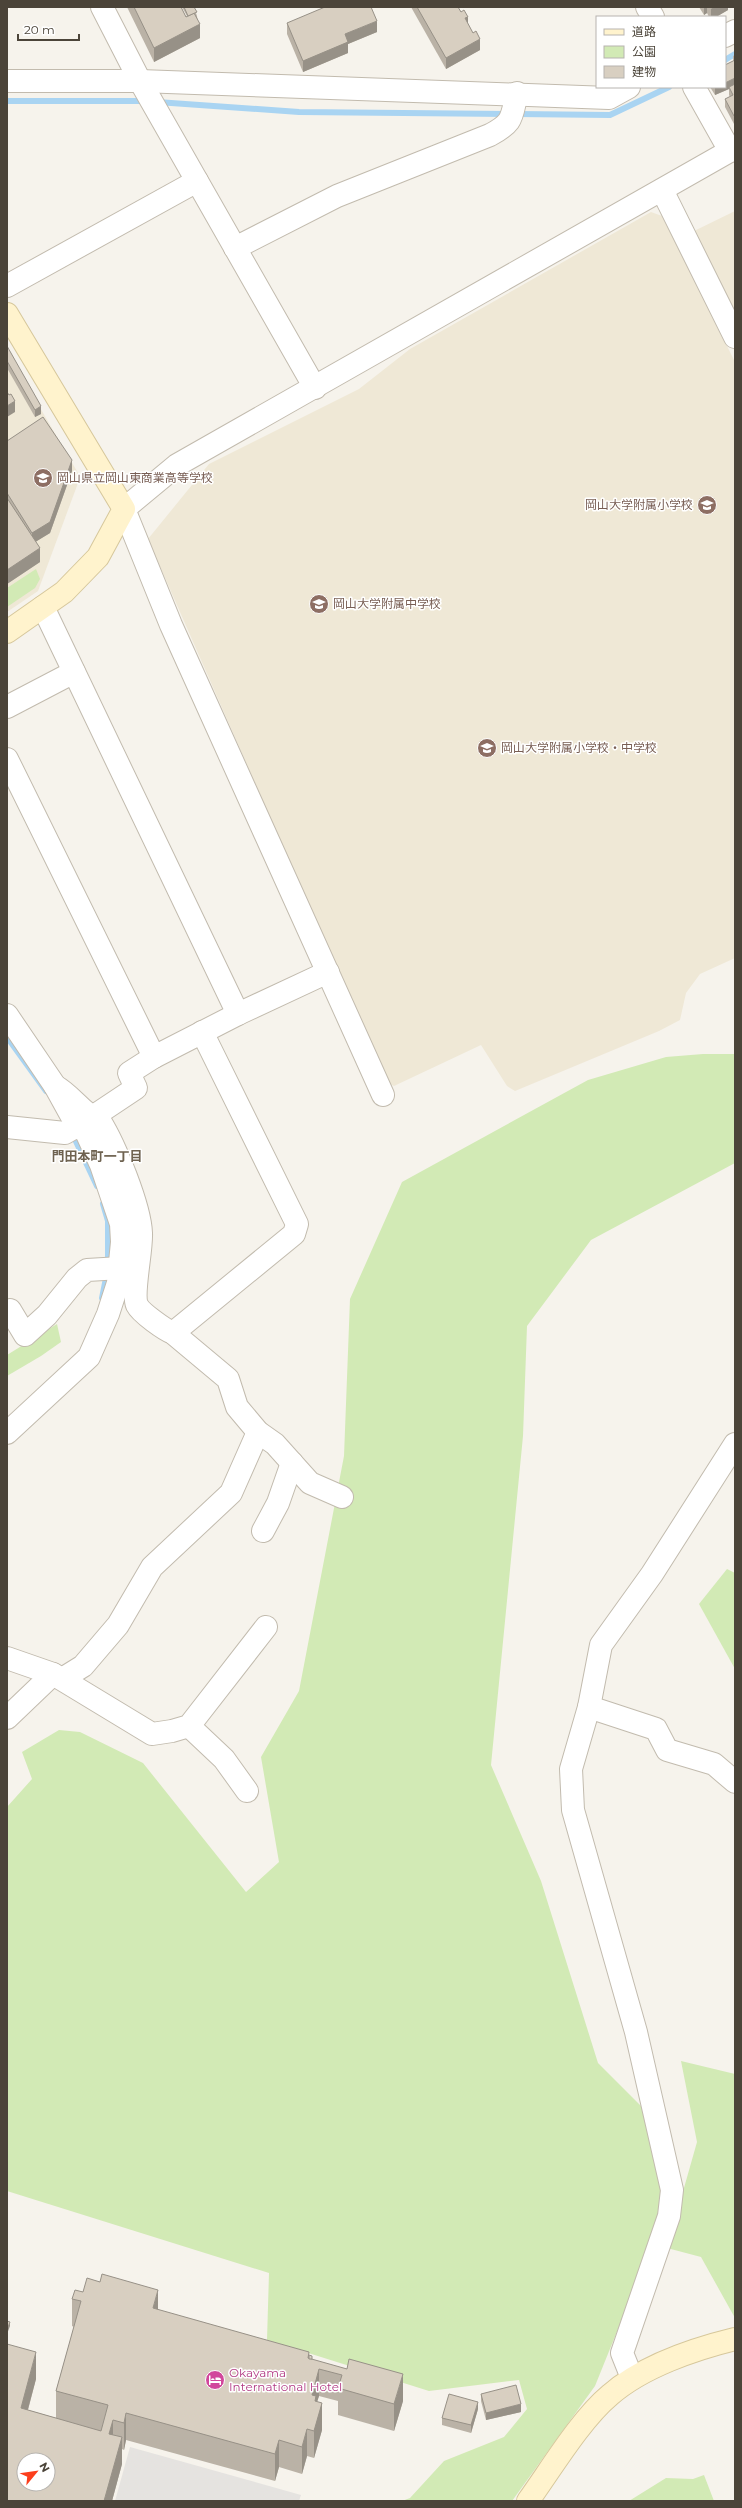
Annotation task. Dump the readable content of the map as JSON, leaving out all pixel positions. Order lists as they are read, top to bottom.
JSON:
{
  "districts": ["門田本町一丁目"],
  "places": {
    "school or university": [
      "岡山県立岡山東商業高等学校",
      "岡山大学附属小学校",
      "岡山大学附属中学校",
      "岡山大学附属小学校・中学校"
    ],
    "hotel": ["Okayama International Hotel"]
  },
  "legend": ["道路", "公園", "建物"],
  "scale_bar": "20 m",
  "north": "top right"
}
